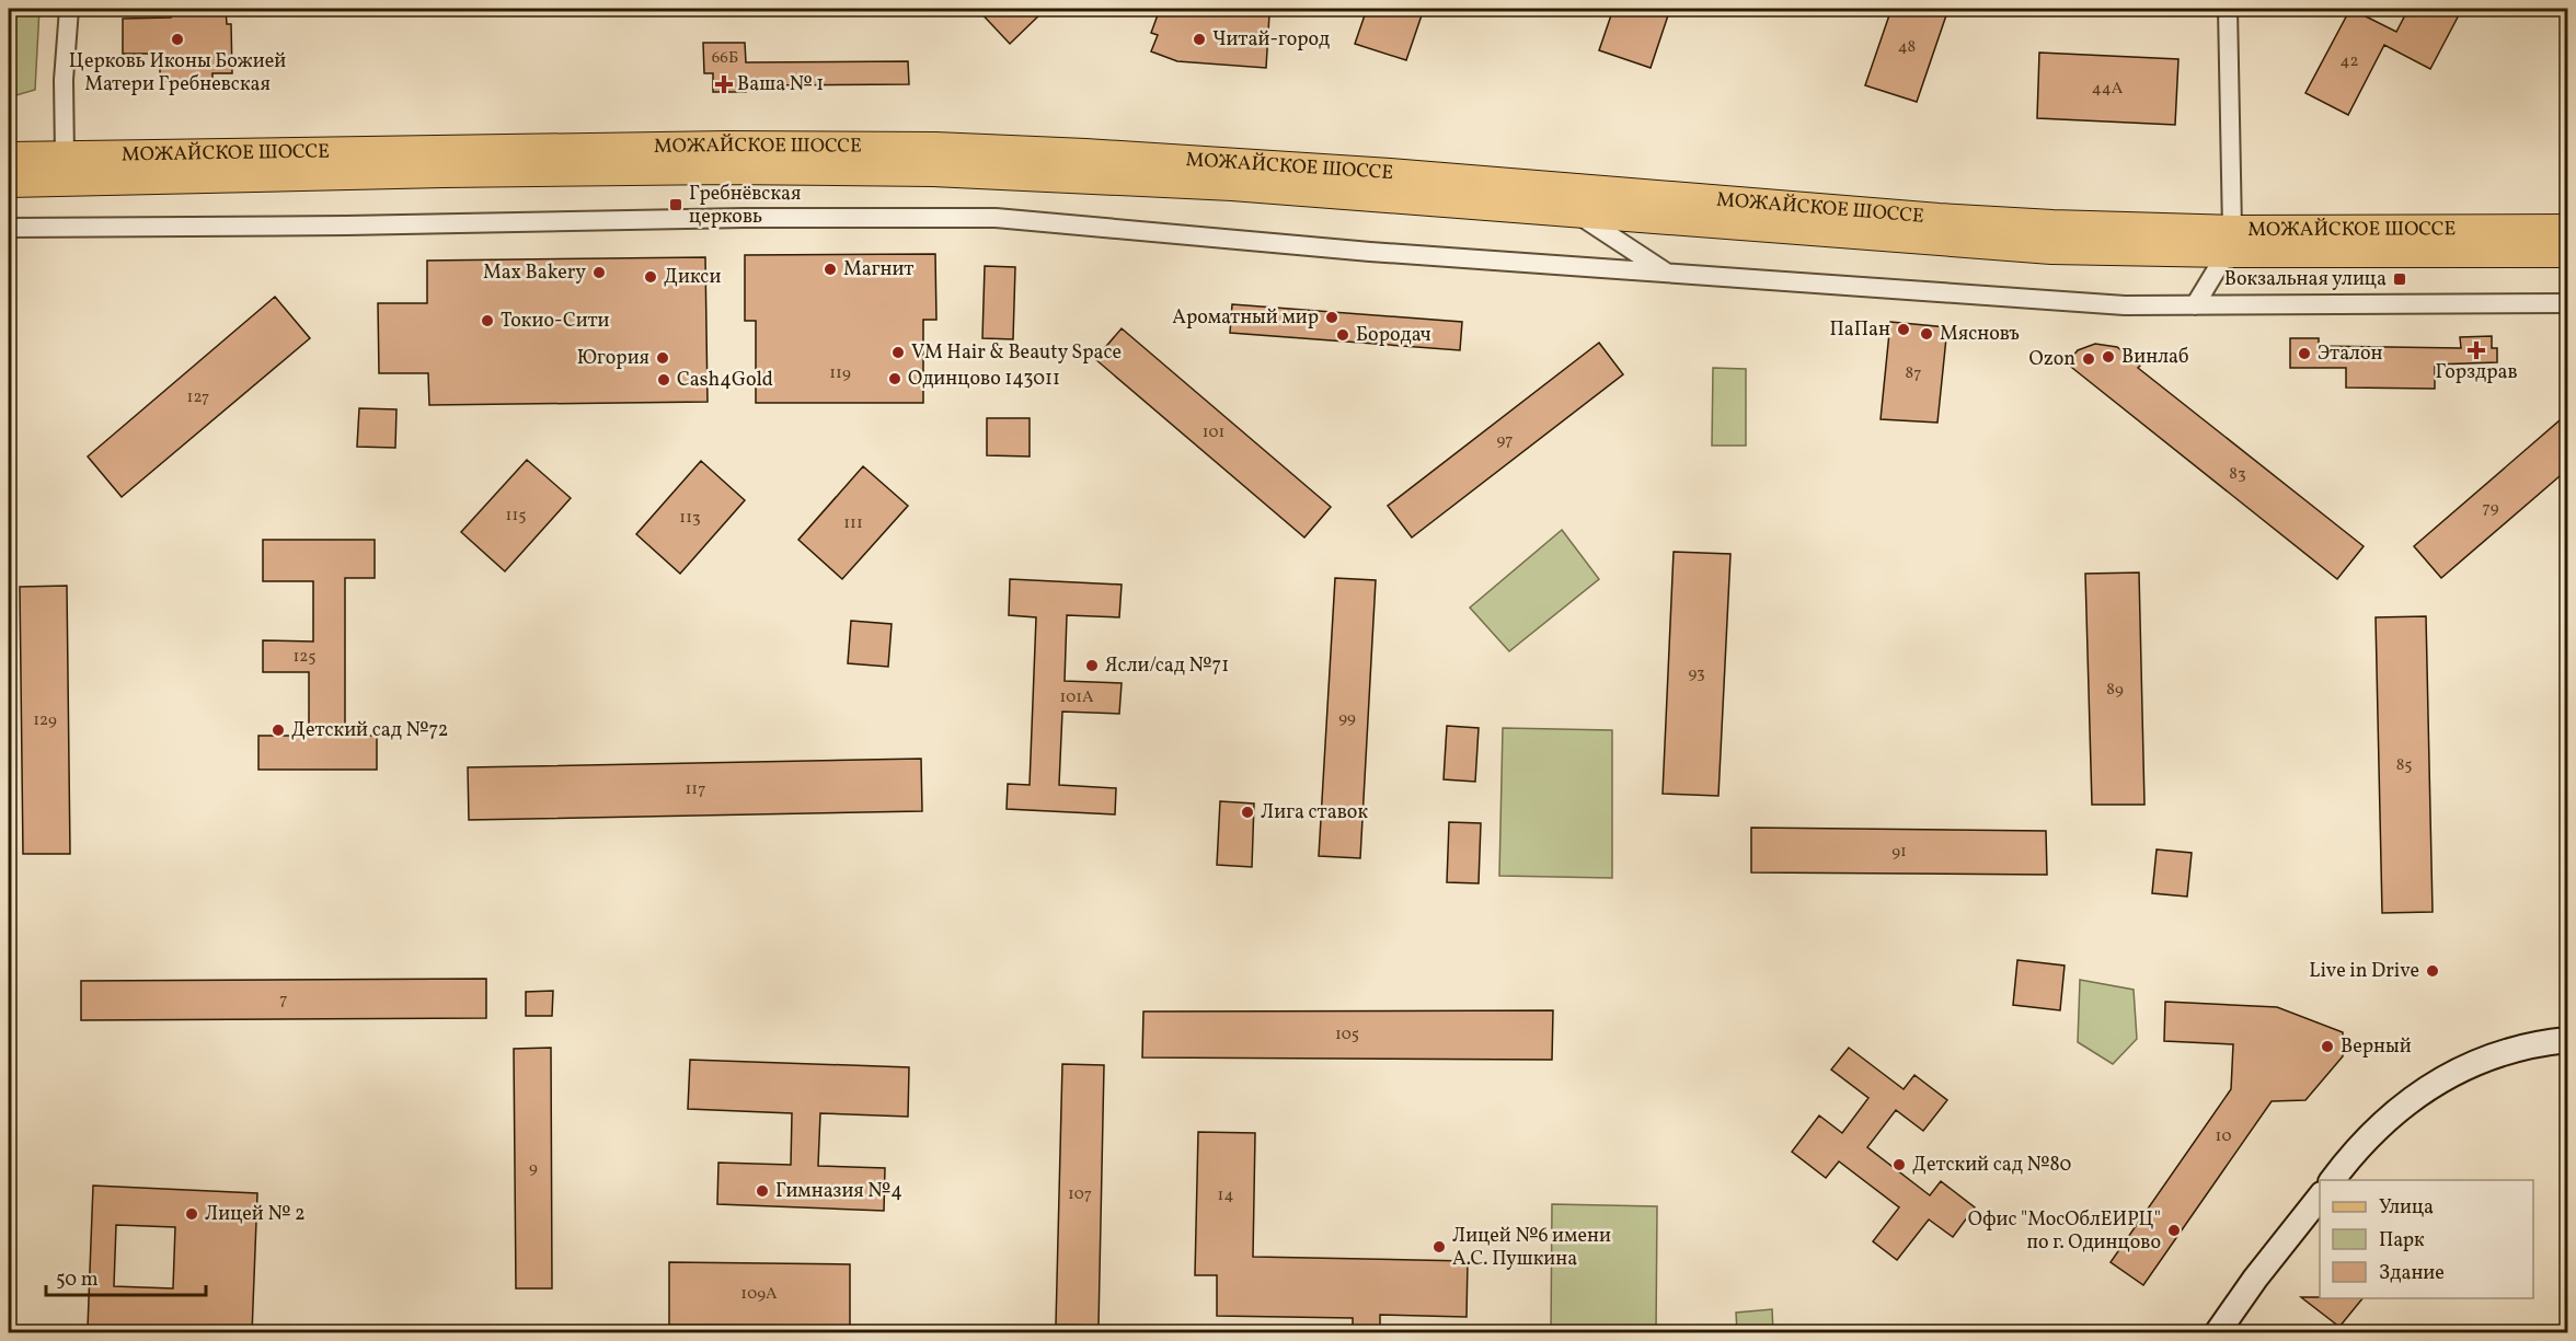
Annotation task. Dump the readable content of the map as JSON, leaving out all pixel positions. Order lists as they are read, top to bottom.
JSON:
{
  "streets": {
    "main road": ["МОЖАЙСКОЕ ШОССЕ"]
  },
  "places": {
    "other": [
      "Церковь Иконы Божией Матери Гребневская",
      "Читай-город",
      "Магнит",
      "Max Bakery",
      "Дикси",
      "Ароматный мир",
      "Токио-Сити",
      "ПаПан",
      "Мясновъ",
      "Бородач",
      "VM Hair & Beauty Space",
      "Эталон",
      "Винлаб",
      "Югория",
      "Ozon",
      "Одинцово 143011",
      "Cash4Gold",
      "Ясли/сад №71",
      "Детский сад №72",
      "Лига ставок",
      "Live in Drive",
      "Верный",
      "Детский сад №80",
      "Гимназия №4",
      "Лицей № 2",
      "Офис \"МосОблЕИРЦ\" по г. Одинцово",
      "Лицей №6 имени А.С. Пушкина"
    ],
    "health": ["Ваша № 1", "Горздрав"],
    "transit": ["Гребнёвская церковь", "Вокзальная улица"]
  },
  "house_numbers": [
    "48",
    "66Б",
    "42",
    "44А",
    "119",
    "87",
    "127",
    "101",
    "97",
    "83",
    "79",
    "115",
    "113",
    "111",
    "125",
    "93",
    "89",
    "101А",
    "99",
    "129",
    "85",
    "117",
    "91",
    "7",
    "105",
    "10",
    "9",
    "107",
    "14",
    "109А"
  ],
  "legend": ["Улица", "Парк", "Здание"],
  "scale_bar": "50 m"
}
